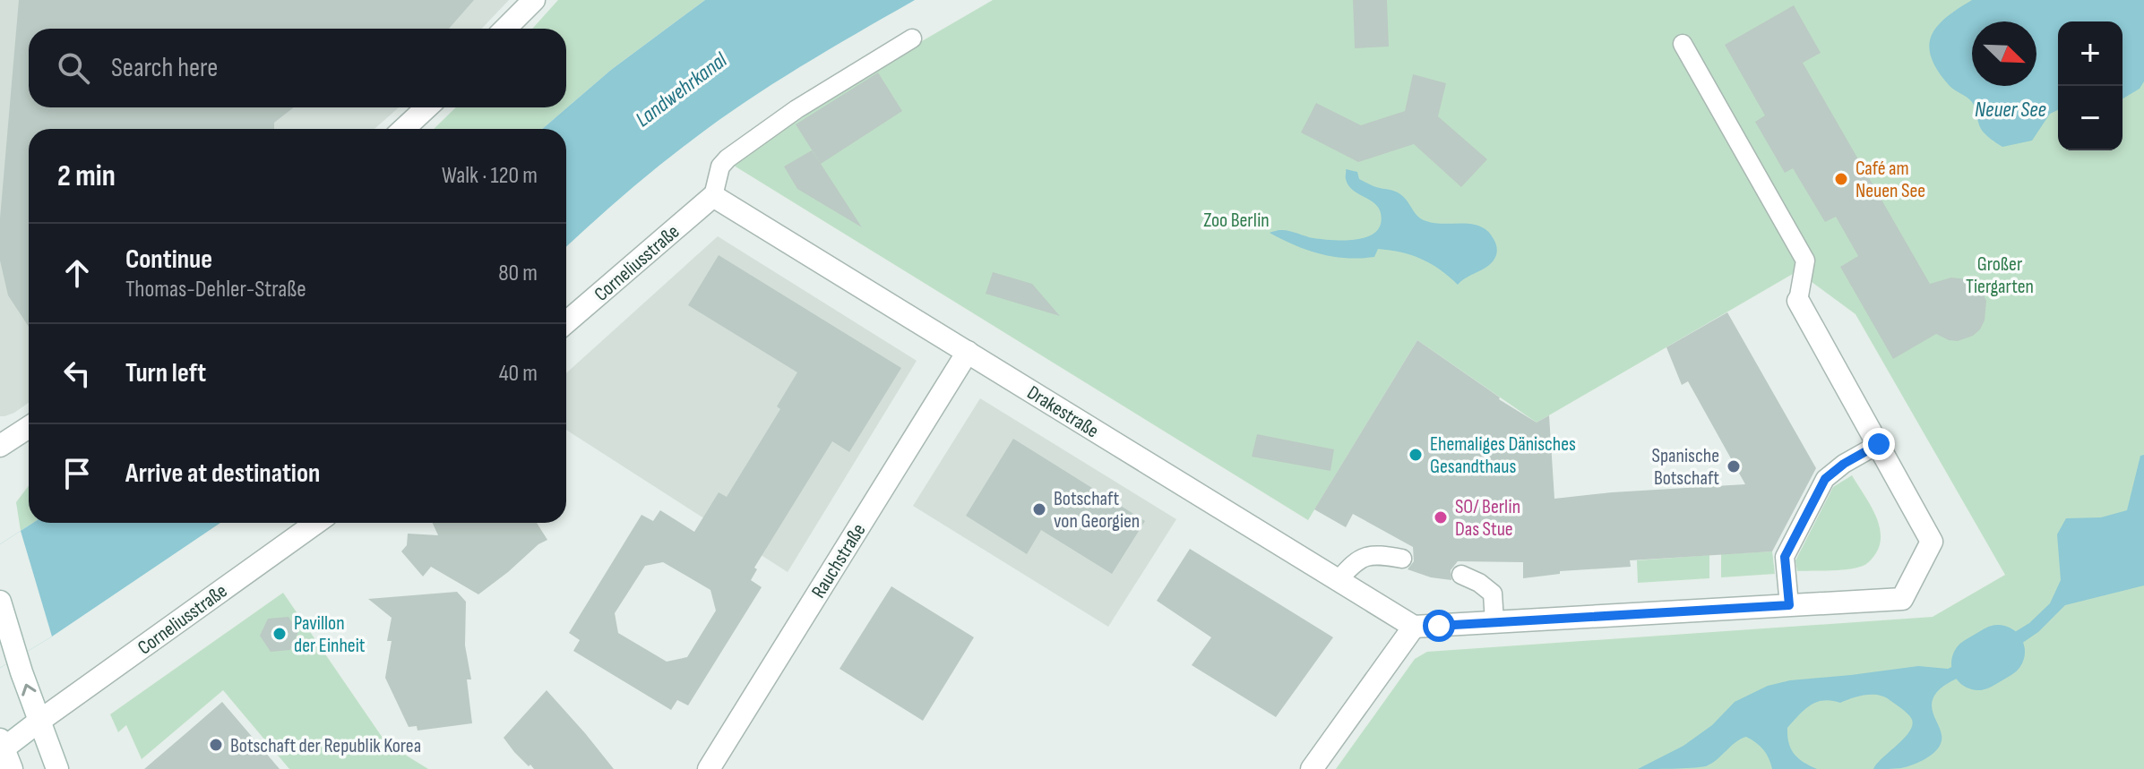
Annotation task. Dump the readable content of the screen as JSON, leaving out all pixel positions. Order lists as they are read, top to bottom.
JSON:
{
  "streets": {
    "street": ["Corneliusstraße", "Drakestraße", "Rauchstraße"]
  },
  "crossings": [
    ["Corneliusstraße", "Drakestraße"],
    ["Drakestraße", "Rauchstraße"]
  ],
  "water": ["Landwehrkanal", "Neuer See"],
  "parks": ["Zoo Berlin", "Großer Tiergarten"],
  "places": [
    "Café am Neuen See",
    "Ehemaliges Dänisches Gesandthaus",
    "Spanische Botschaft",
    "Botschaft von Georgien",
    "SO/ Berlin Das Stue",
    "Pavillon der Einheit",
    "Botschaft der Republik Korea"
  ],
  "north": "bottom right",
  "page": {
    "map_buttons": ["+", "−"],
    "search": "Search here",
    "heading": ["2 min", "Walk · 120 m"],
    "list": [
      ["Continue", "Thomas-Dehler-Straße", "80 m"],
      ["Turn left", "40 m"],
      "Arrive at destination"
    ]
  }
}
